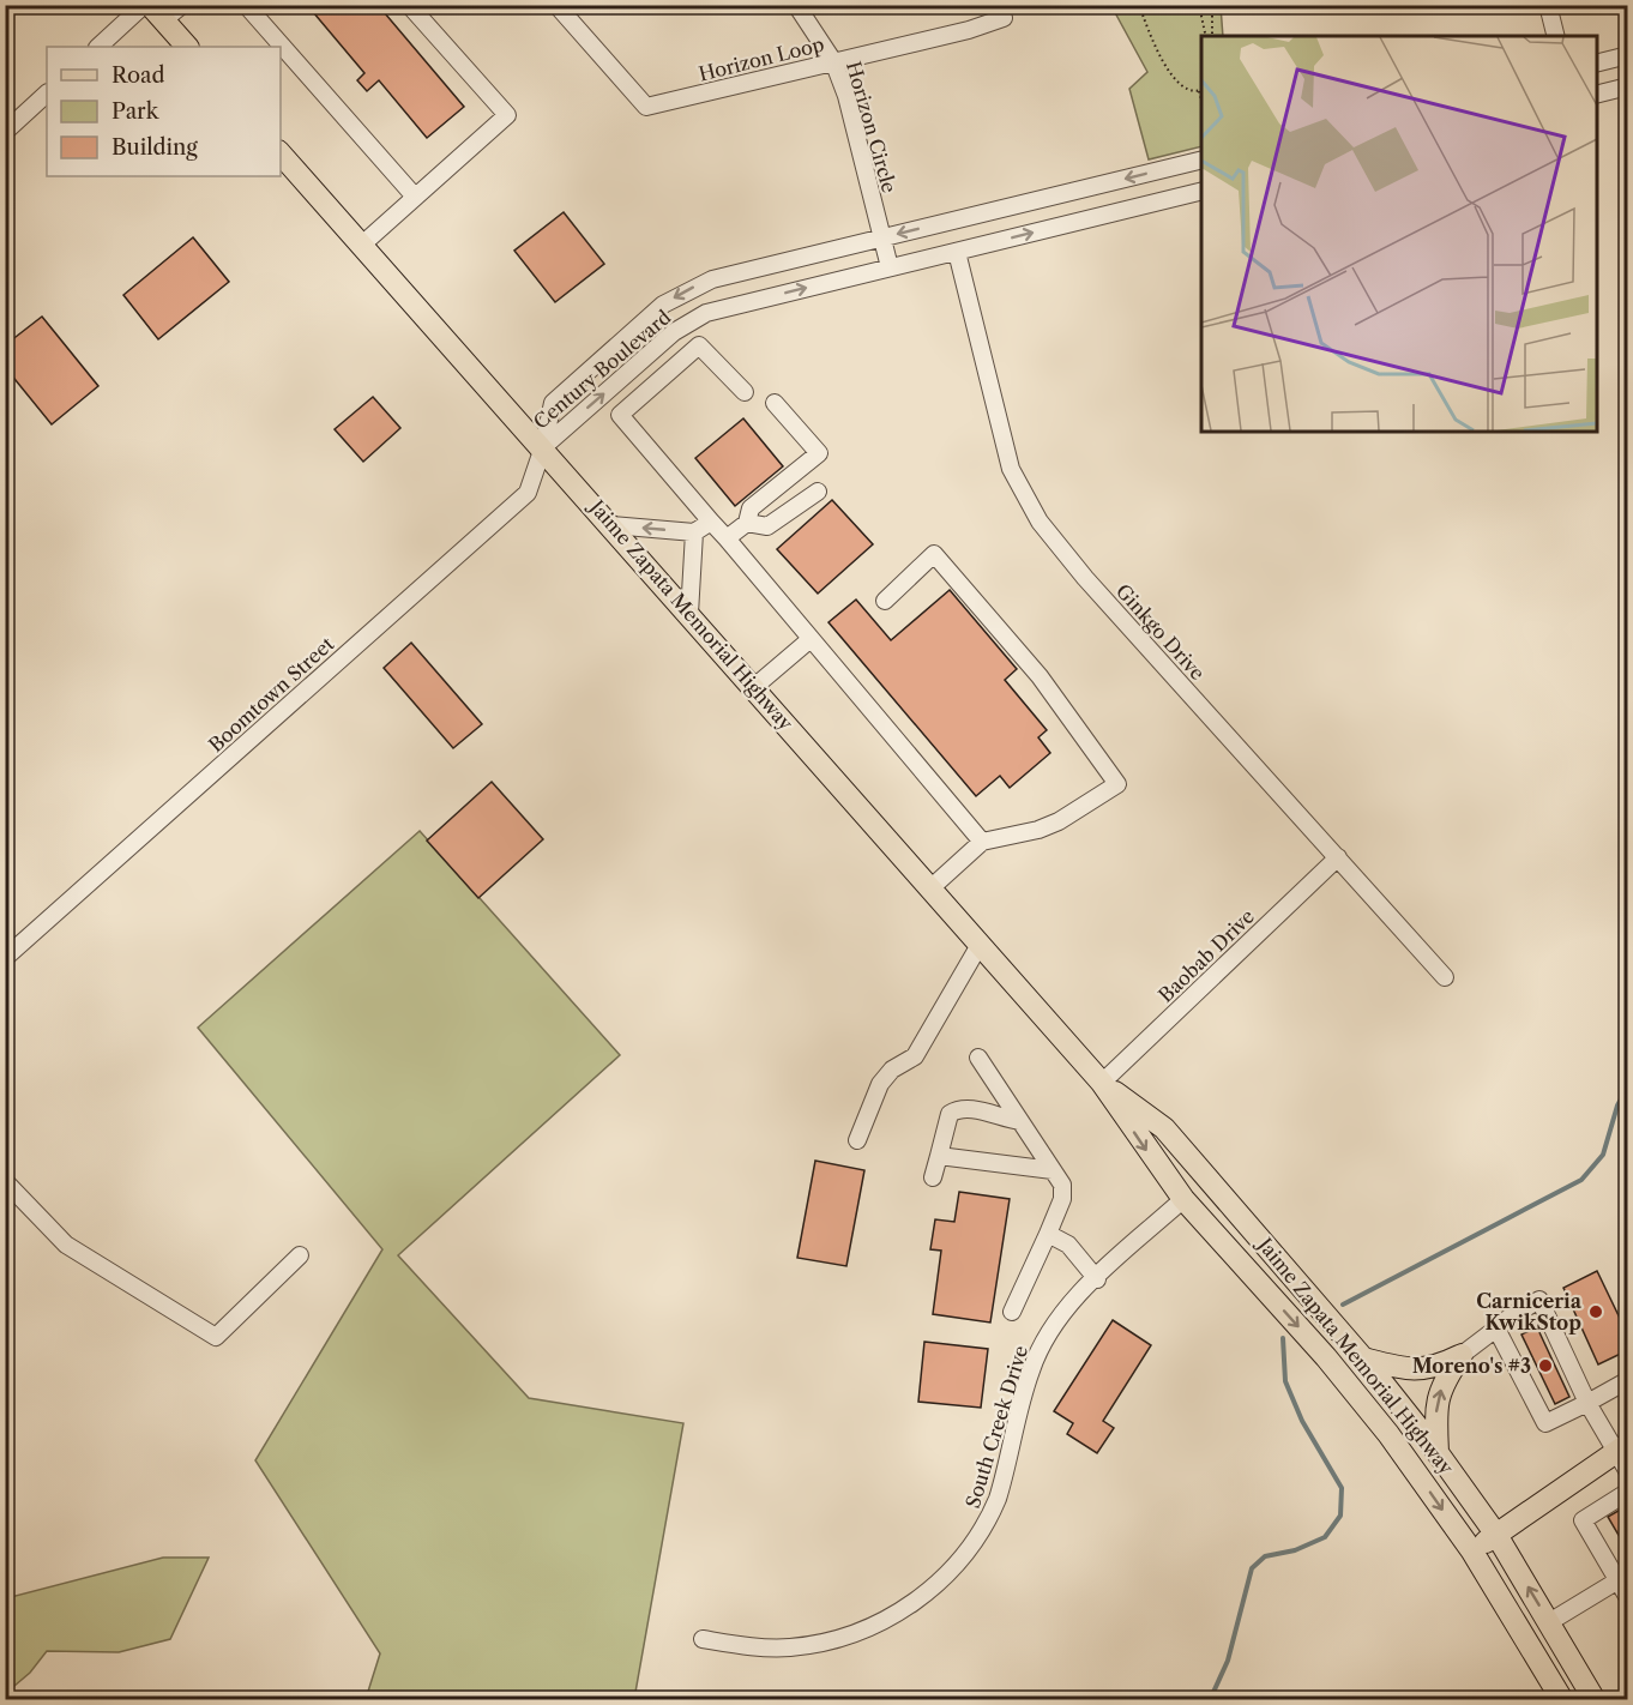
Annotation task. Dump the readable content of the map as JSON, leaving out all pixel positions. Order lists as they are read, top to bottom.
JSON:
{
  "streets": {
    "main road": ["Jaime Zapata Memorial Highway"],
    "street": [
      "Horizon Loop",
      "Horizon Circle",
      "Century Boulevard",
      "Ginkgo Drive",
      "Boomtown Street",
      "Baobab Drive",
      "South Creek Drive"
    ]
  },
  "crossings": [
    ["Horizon Loop", "Horizon Circle"],
    ["Horizon Circle", "Century Boulevard"],
    ["Century Boulevard", "Jaime Zapata Memorial Highway"],
    ["Century Boulevard", "Ginkgo Drive"],
    ["Century Boulevard", "Boomtown Street"],
    ["Jaime Zapata Memorial Highway", "Boomtown Street"],
    ["Jaime Zapata Memorial Highway", "Baobab Drive"],
    ["Jaime Zapata Memorial Highway", "South Creek Drive"],
    ["Ginkgo Drive", "Baobab Drive"]
  ],
  "places": ["Carniceria KwikStop", "Moreno's #3"],
  "legend": ["Road", "Park", "Building"]
}
